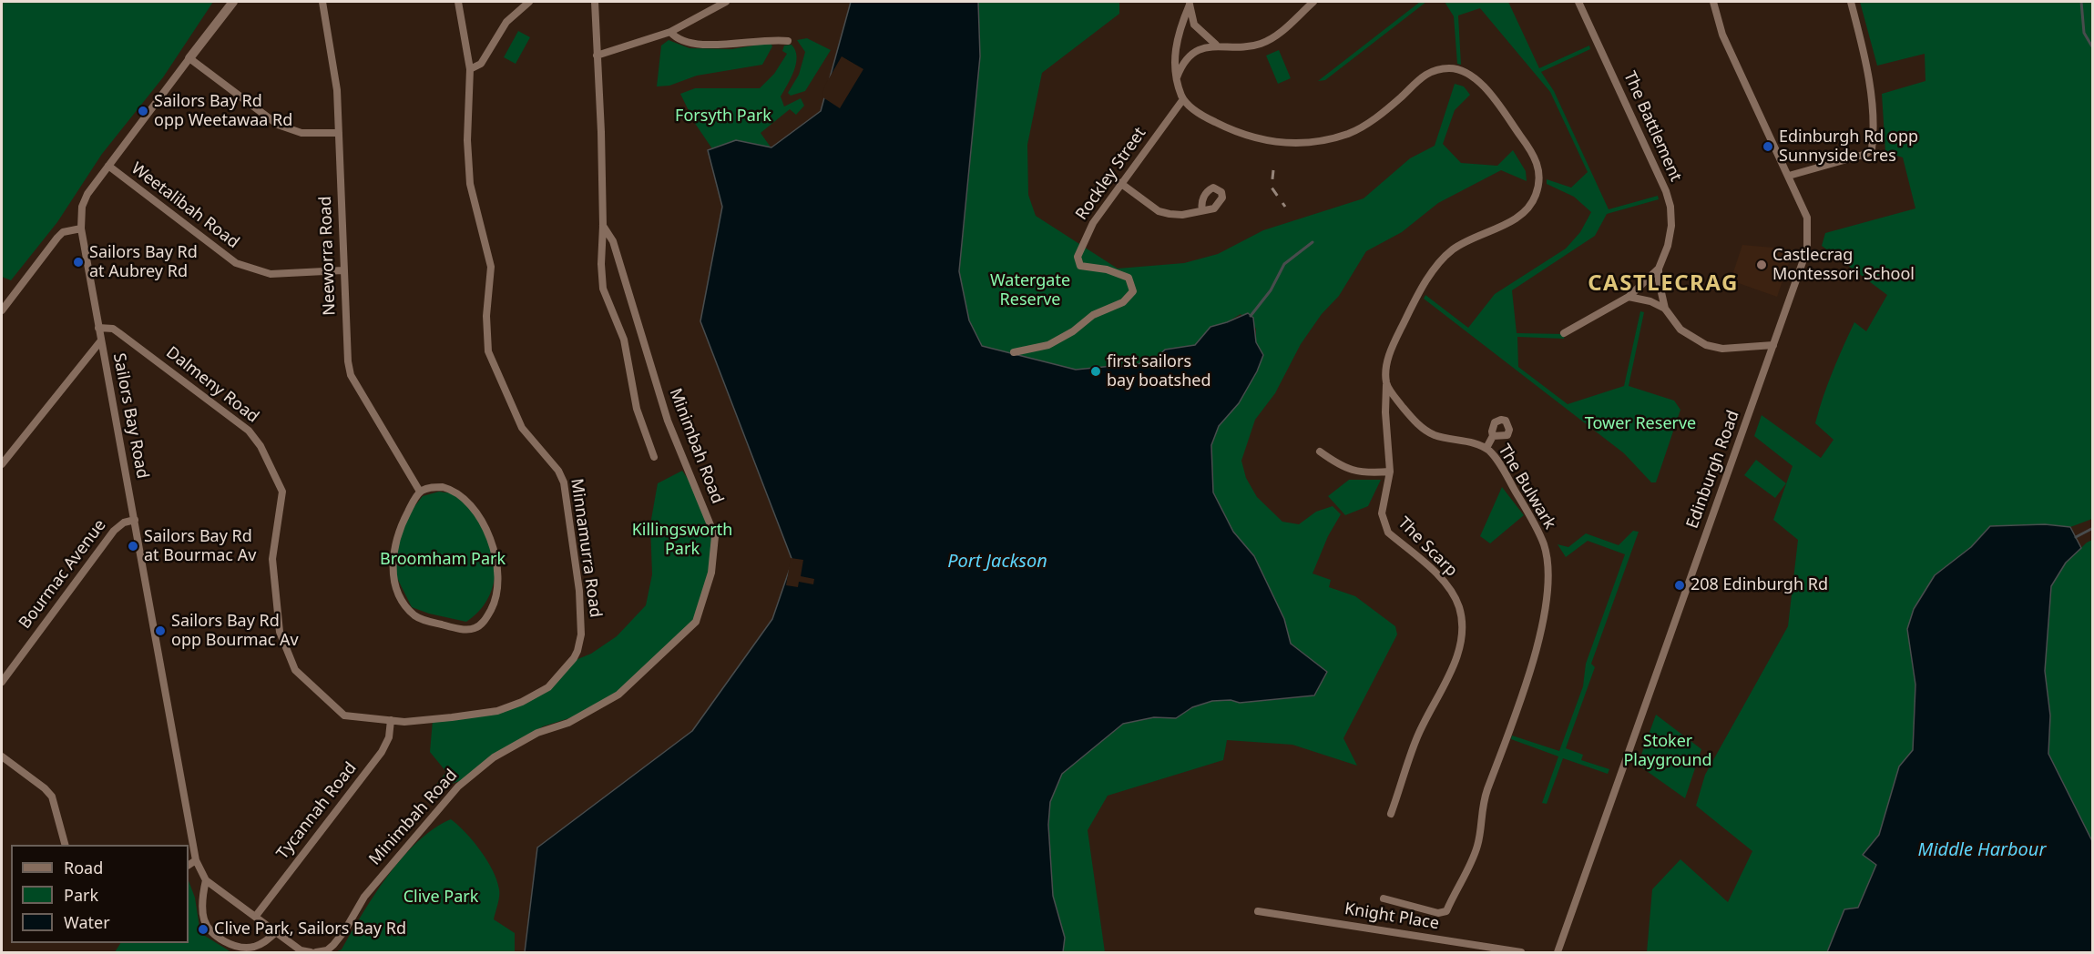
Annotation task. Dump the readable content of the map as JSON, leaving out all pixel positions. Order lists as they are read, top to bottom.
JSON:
{
  "streets": {
    "street": [
      "The Battlement",
      "Rockley Street",
      "Weetalibah Road",
      "Neeworra Road",
      "Dalmeny Road",
      "Sailors Bay Road",
      "Minimbah Road",
      "Edinburgh Road",
      "The Bulwark",
      "The Scarp",
      "Minnamurra Road",
      "Bourmac Avenue",
      "Tycannah Road",
      "Knight Place"
    ]
  },
  "crossings": [
    ["Weetalibah Road", "Neeworra Road"],
    ["Weetalibah Road", "Sailors Bay Road"],
    ["Dalmeny Road", "Sailors Bay Road"],
    ["Dalmeny Road", "Minnamurra Road"],
    ["Dalmeny Road", "Tycannah Road"],
    ["Sailors Bay Road", "Bourmac Avenue"],
    ["Sailors Bay Road", "Tycannah Road"],
    ["The Bulwark", "The Scarp"],
    ["Minnamurra Road", "Tycannah Road"]
  ],
  "districts": ["CASTLECRAG"],
  "water": ["Port Jackson", "Middle Harbour"],
  "parks": [
    "Forsyth Park",
    "Watergate Reserve",
    "Tower Reserve",
    "Killingsworth Park",
    "Broomham Park",
    "Stoker Playground",
    "Clive Park"
  ],
  "places": [
    "Sailors Bay Rd opp Weetawaa Rd",
    "Edinburgh Rd opp Sunnyside Cres",
    "Sailors Bay Rd at Aubrey Rd",
    "Castlecrag Montessori School",
    "first sailors bay boatshed",
    "Sailors Bay Rd at Bourmac Av",
    "208 Edinburgh Rd",
    "Sailors Bay Rd opp Bourmac Av",
    "Clive Park, Sailors Bay Rd"
  ],
  "legend": ["Road", "Park", "Water"]
}
